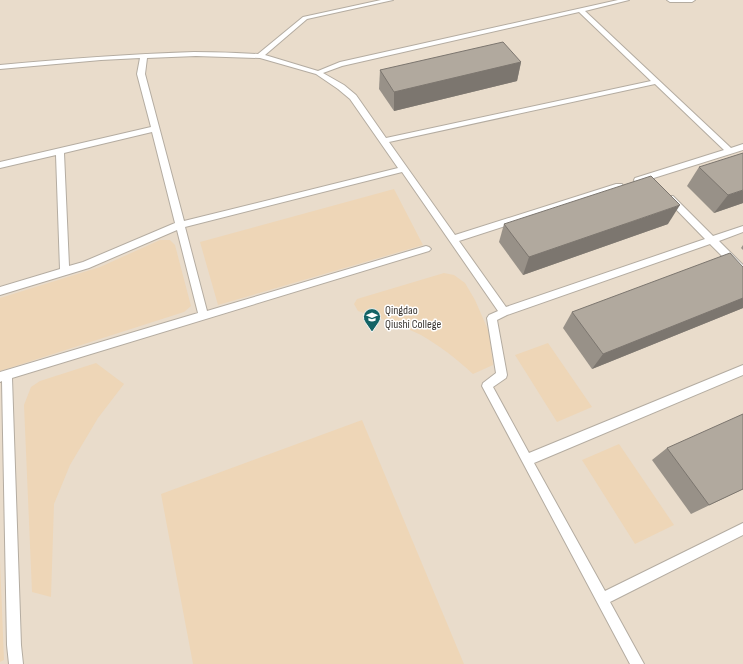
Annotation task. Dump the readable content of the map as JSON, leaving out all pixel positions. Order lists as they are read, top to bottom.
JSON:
{
  "places": {
    "school or university": ["Qingdao Qiushi College"]
  }
}
